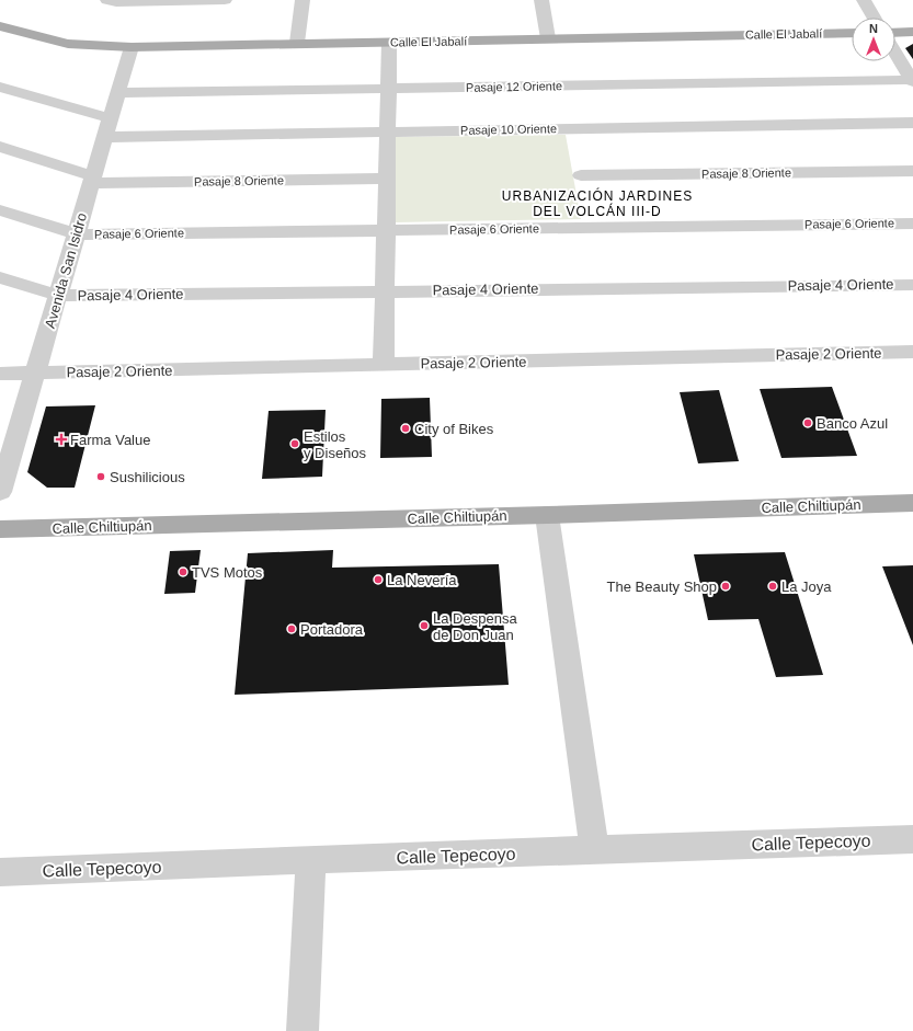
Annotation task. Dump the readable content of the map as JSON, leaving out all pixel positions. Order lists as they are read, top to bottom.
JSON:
{
  "streets": {
    "main road": ["Calle El Jabalí", "Calle Chiltiupán"],
    "street": [
      "Pasaje 12 Oriente",
      "Pasaje 10 Oriente",
      "Pasaje 8 Oriente",
      "Pasaje 6 Oriente",
      "Avenida San Isidro",
      "Pasaje 4 Oriente",
      "Pasaje 2 Oriente",
      "Calle Tepecoyo"
    ]
  },
  "crossings": [
    ["Calle El Jabalí", "Avenida San Isidro"],
    ["Pasaje 12 Oriente", "Avenida San Isidro"],
    ["Pasaje 10 Oriente", "Avenida San Isidro"],
    ["Pasaje 8 Oriente", "Avenida San Isidro"],
    ["Pasaje 6 Oriente", "Avenida San Isidro"],
    ["Avenida San Isidro", "Pasaje 4 Oriente"],
    ["Avenida San Isidro", "Pasaje 2 Oriente"]
  ],
  "districts": ["URBANIZACIÓN JARDINES DEL VOLCÁN III-D"],
  "places": {
    "other": [
      "Banco Azul",
      "City of Bikes",
      "Estilos y Diseños",
      "Sushilicious",
      "TVS Motos",
      "La Nevería",
      "The Beauty Shop",
      "La Joya",
      "La Despensa de Don Juan",
      "Portadora"
    ],
    "health": ["Farma Value"]
  },
  "north": "top"
}
